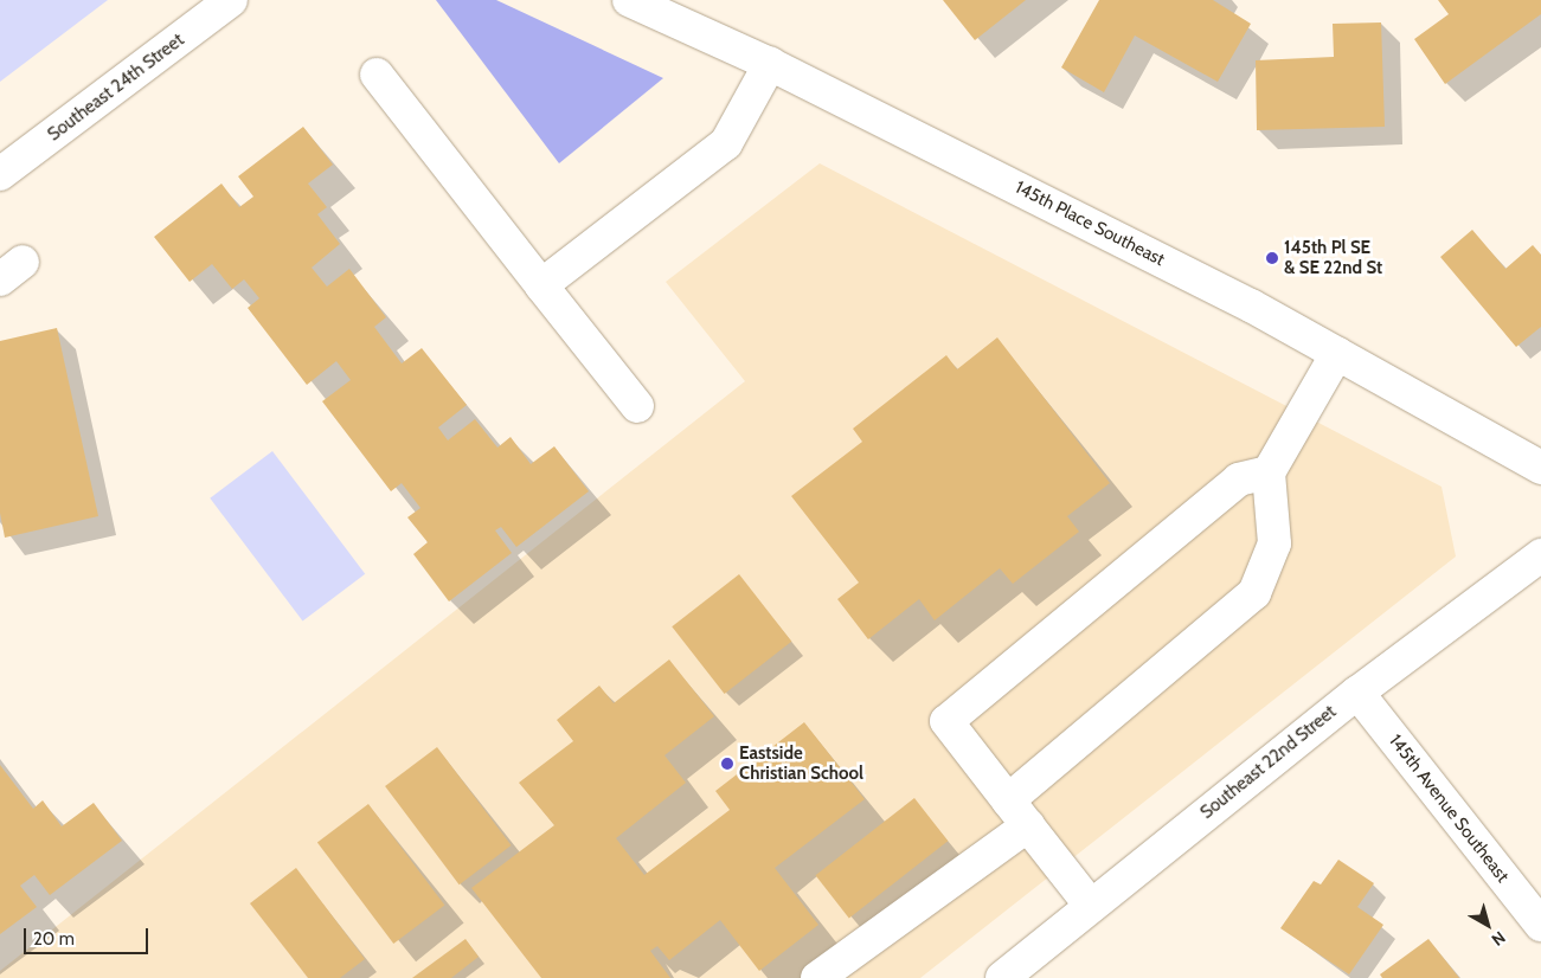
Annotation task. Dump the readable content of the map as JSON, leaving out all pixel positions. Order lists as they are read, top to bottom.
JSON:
{
  "streets": {
    "street": [
      "Southeast 24th Street",
      "145th Place Southeast",
      "Southeast 22nd Street",
      "145th Avenue Southeast"
    ]
  },
  "crossings": [
    ["Southeast 22nd Street", "145th Avenue Southeast"]
  ],
  "places": ["145th Pl SE & SE 22nd St", "Eastside Christian School"],
  "scale_bar": "20 m",
  "north": "bottom right"
}
